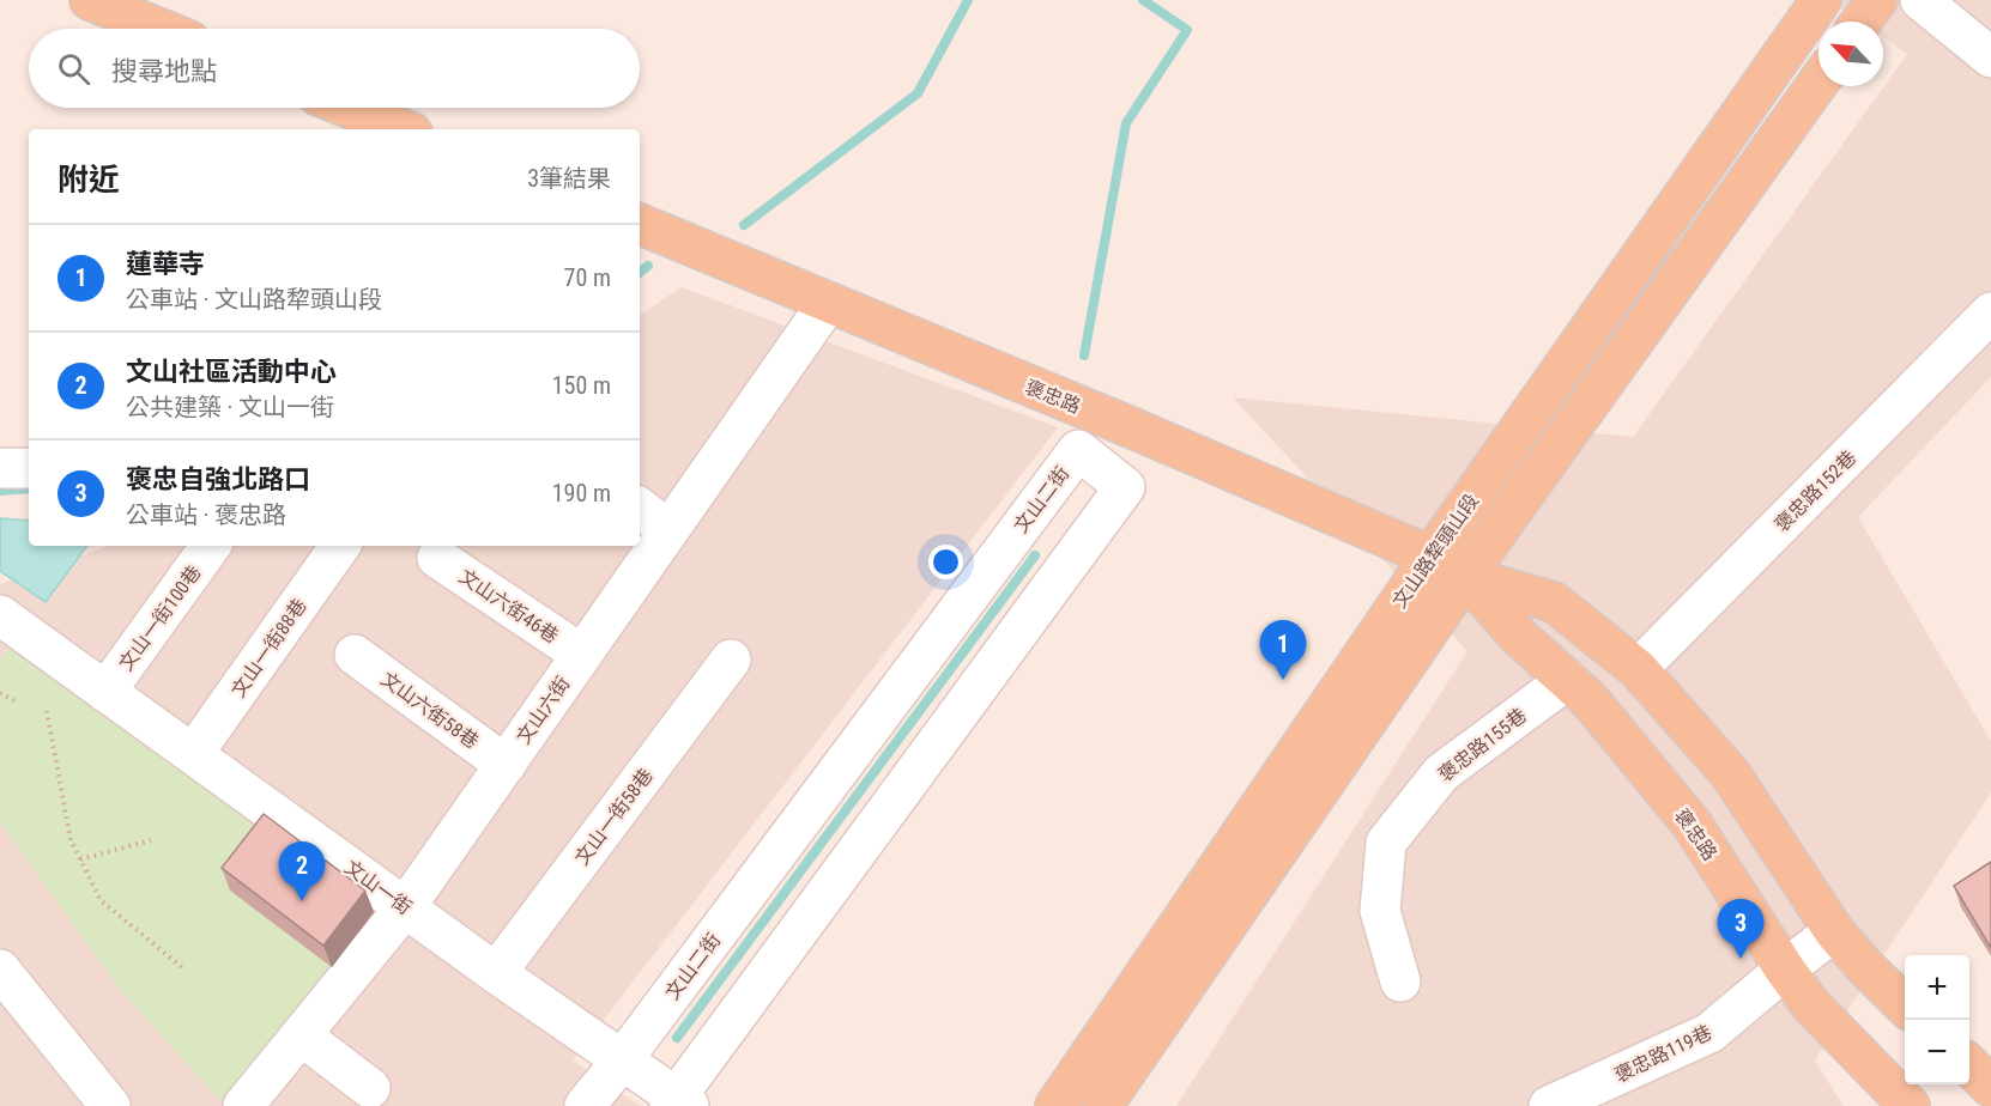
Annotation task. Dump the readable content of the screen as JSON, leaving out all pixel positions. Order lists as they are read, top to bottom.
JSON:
{
  "streets": {
    "main road": ["褒忠路", "文山路犂頭山段"],
    "street": [
      "褒忠路152巷",
      "文山二街",
      "文山六街46巷",
      "文山一街100巷",
      "文山一街88巷",
      "文山六街58巷",
      "文山六街",
      "褒忠路155巷",
      "文山一街58巷",
      "文山一街",
      "褒忠路119巷"
    ]
  },
  "crossings": [
    ["褒忠路", "褒忠路152巷"],
    ["褒忠路", "文山路犂頭山段"],
    ["褒忠路", "文山六街"],
    ["褒忠路", "褒忠路155巷"],
    ["褒忠路", "褒忠路119巷"],
    ["文山二街", "文山一街"],
    ["文山六街46巷", "文山六街"],
    ["文山一街100巷", "文山一街"],
    ["文山一街88巷", "文山一街"],
    ["文山六街58巷", "文山六街"],
    ["文山六街", "文山一街"],
    ["文山一街58巷", "文山一街"]
  ],
  "north": "top left",
  "page": {
    "search": "搜尋地點",
    "heading": ["附近", "3筆結果"],
    "list": [
      {
        "mark": "1",
        "name": "蓮華寺",
        "note": "公車站 · 文山路犂頭山段",
        "value": "70 m"
      },
      {
        "mark": "2",
        "name": "文山社區活動中心",
        "note": "公共建築 · 文山一街",
        "value": "150 m"
      },
      {
        "mark": "3",
        "name": "褒忠自強北路口",
        "note": "公車站 · 褒忠路",
        "value": "190 m"
      }
    ],
    "pins": ["1", "2", "3"],
    "map_buttons": ["+", "−"]
  }
}
